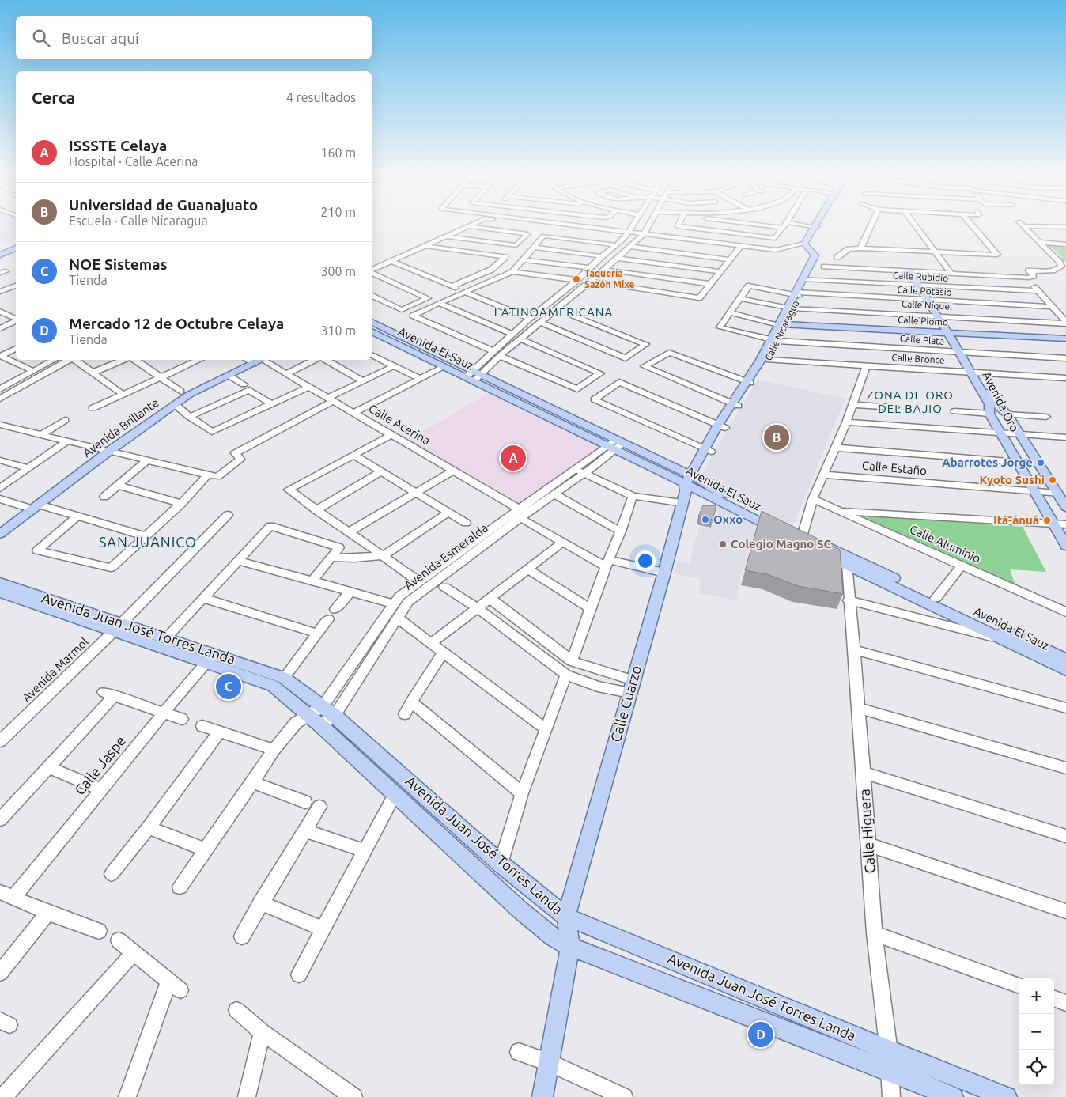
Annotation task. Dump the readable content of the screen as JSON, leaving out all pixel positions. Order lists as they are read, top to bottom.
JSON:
{
  "streets": {
    "main road": [
      "Calle Plomo",
      "Calle Nicaragua",
      "Avenida El Sauz",
      "Avenida Oro",
      "Avenida Brillante",
      "Avenida Juan José Torres Landa",
      "Calle Cuarzo"
    ],
    "street": [
      "Calle Rubidio",
      "Calle Potasio",
      "Calle Níquel",
      "Calle Plata",
      "Calle Bronce",
      "Calle Acerina",
      "Calle Estaño",
      "Calle Aluminio",
      "Avenida Esmeralda",
      "Avenida Marmol",
      "Calle Jaspe",
      "Calle Higuera"
    ]
  },
  "crossings": [
    ["Calle Rubidio", "Calle Nicaragua"],
    ["Calle Rubidio", "Avenida Oro"],
    ["Calle Potasio", "Calle Níquel"],
    ["Calle Potasio", "Calle Nicaragua"],
    ["Calle Potasio", "Avenida Oro"],
    ["Calle Níquel", "Calle Nicaragua"],
    ["Calle Níquel", "Avenida Oro"],
    ["Calle Plomo", "Calle Nicaragua"],
    ["Calle Plomo", "Avenida Oro"],
    ["Calle Nicaragua", "Calle Plata"],
    ["Calle Nicaragua", "Avenida El Sauz"],
    ["Calle Nicaragua", "Calle Bronce"],
    ["Calle Nicaragua", "Calle Cuarzo"],
    ["Calle Plata", "Avenida Oro"],
    ["Avenida El Sauz", "Avenida Esmeralda"],
    ["Avenida El Sauz", "Calle Cuarzo"],
    ["Avenida El Sauz", "Calle Higuera"],
    ["Calle Bronce", "Avenida Oro"],
    ["Avenida Oro", "Calle Estaño"],
    ["Calle Acerina", "Avenida Esmeralda"],
    ["Calle Acerina", "Calle Cuarzo"],
    ["Avenida Esmeralda", "Avenida Juan José Torres Landa"],
    ["Avenida Juan José Torres Landa", "Avenida Marmol"],
    ["Avenida Juan José Torres Landa", "Calle Cuarzo"],
    ["Avenida Juan José Torres Landa", "Calle Jaspe"],
    ["Avenida Juan José Torres Landa", "Calle Higuera"]
  ],
  "districts": ["LATINOAMERICANA", "ZONA DE ORO DEL BAJIO", "SAN JUANICO"],
  "places": [
    "Taquería Sazón Mixe",
    "Abarrotes Jorge",
    "Kyoto Sushi",
    "Oxxo",
    "Itá-ánuá",
    "Colegio Magno SC"
  ],
  "page": {
    "search": "Buscar aquí",
    "heading": ["Cerca", "4 resultados"],
    "list": [
      {
        "mark": "A",
        "name": "ISSSTE Celaya",
        "note": "Hospital · Calle Acerina",
        "value": "160 m"
      },
      {
        "mark": "B",
        "name": "Universidad de Guanajuato",
        "note": "Escuela · Calle Nicaragua",
        "value": "210 m"
      },
      {
        "mark": "C",
        "name": "NOE Sistemas",
        "note": "Tienda",
        "value": "300 m"
      },
      {
        "mark": "D",
        "name": "Mercado 12 de Octubre Celaya",
        "note": "Tienda",
        "value": "310 m"
      }
    ],
    "pins": [
      "B",
      "A",
      "C",
      "D"
    ],
    "map_buttons": ["+", "−"]
  }
}
